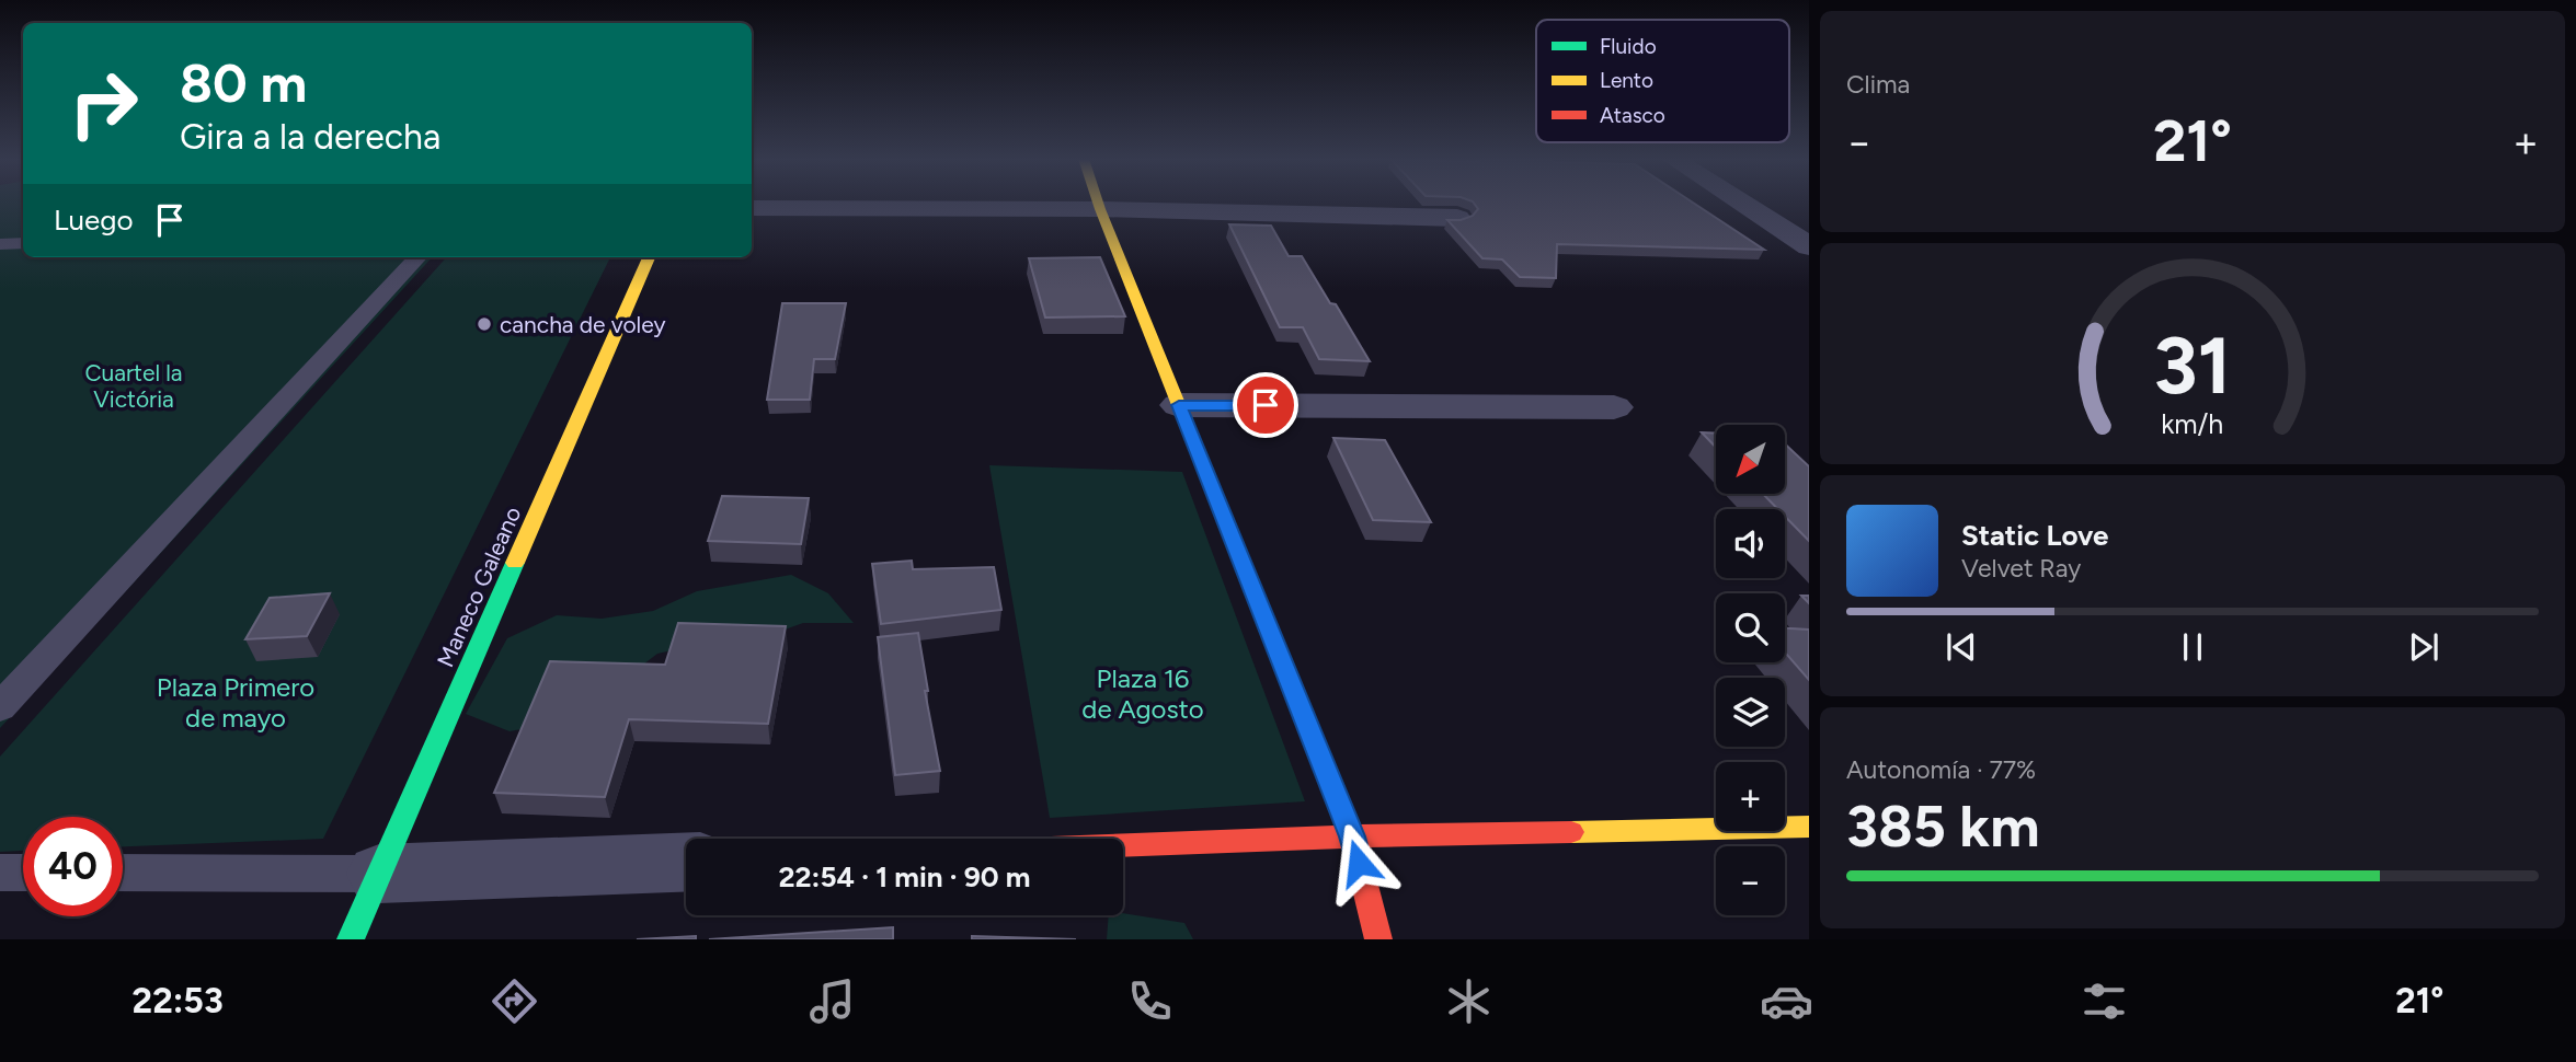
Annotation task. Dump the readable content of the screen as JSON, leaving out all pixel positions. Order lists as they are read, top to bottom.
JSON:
{
  "streets": {
    "street": ["Maneco Galeano"]
  },
  "parks": ["Cuartel la Victória", "Plaza 16 de Agosto", "Plaza Primero de mayo"],
  "places": ["cancha de voley"],
  "legend": ["Fluido", "Lento", "Atasco"],
  "north": "bottom left",
  "page": {
    "tile": [
      "Clima",
      ["Autonomía · 77%", "385 km"]
    ],
    "turn": ["80 m", "Gira a la derecha"],
    "heat": ["−", "21°", "+"],
    "then": "Luego",
    "map_buttons": ["+", "−"],
    "song": ["Static Love", "Velvet Ray"],
    "limit": "40",
    "trip": "22:54 · 1 min · 90 m",
    "tabs": ["22:53", "21°"],
    "gauge": ["31", "km/h"]
  }
}
